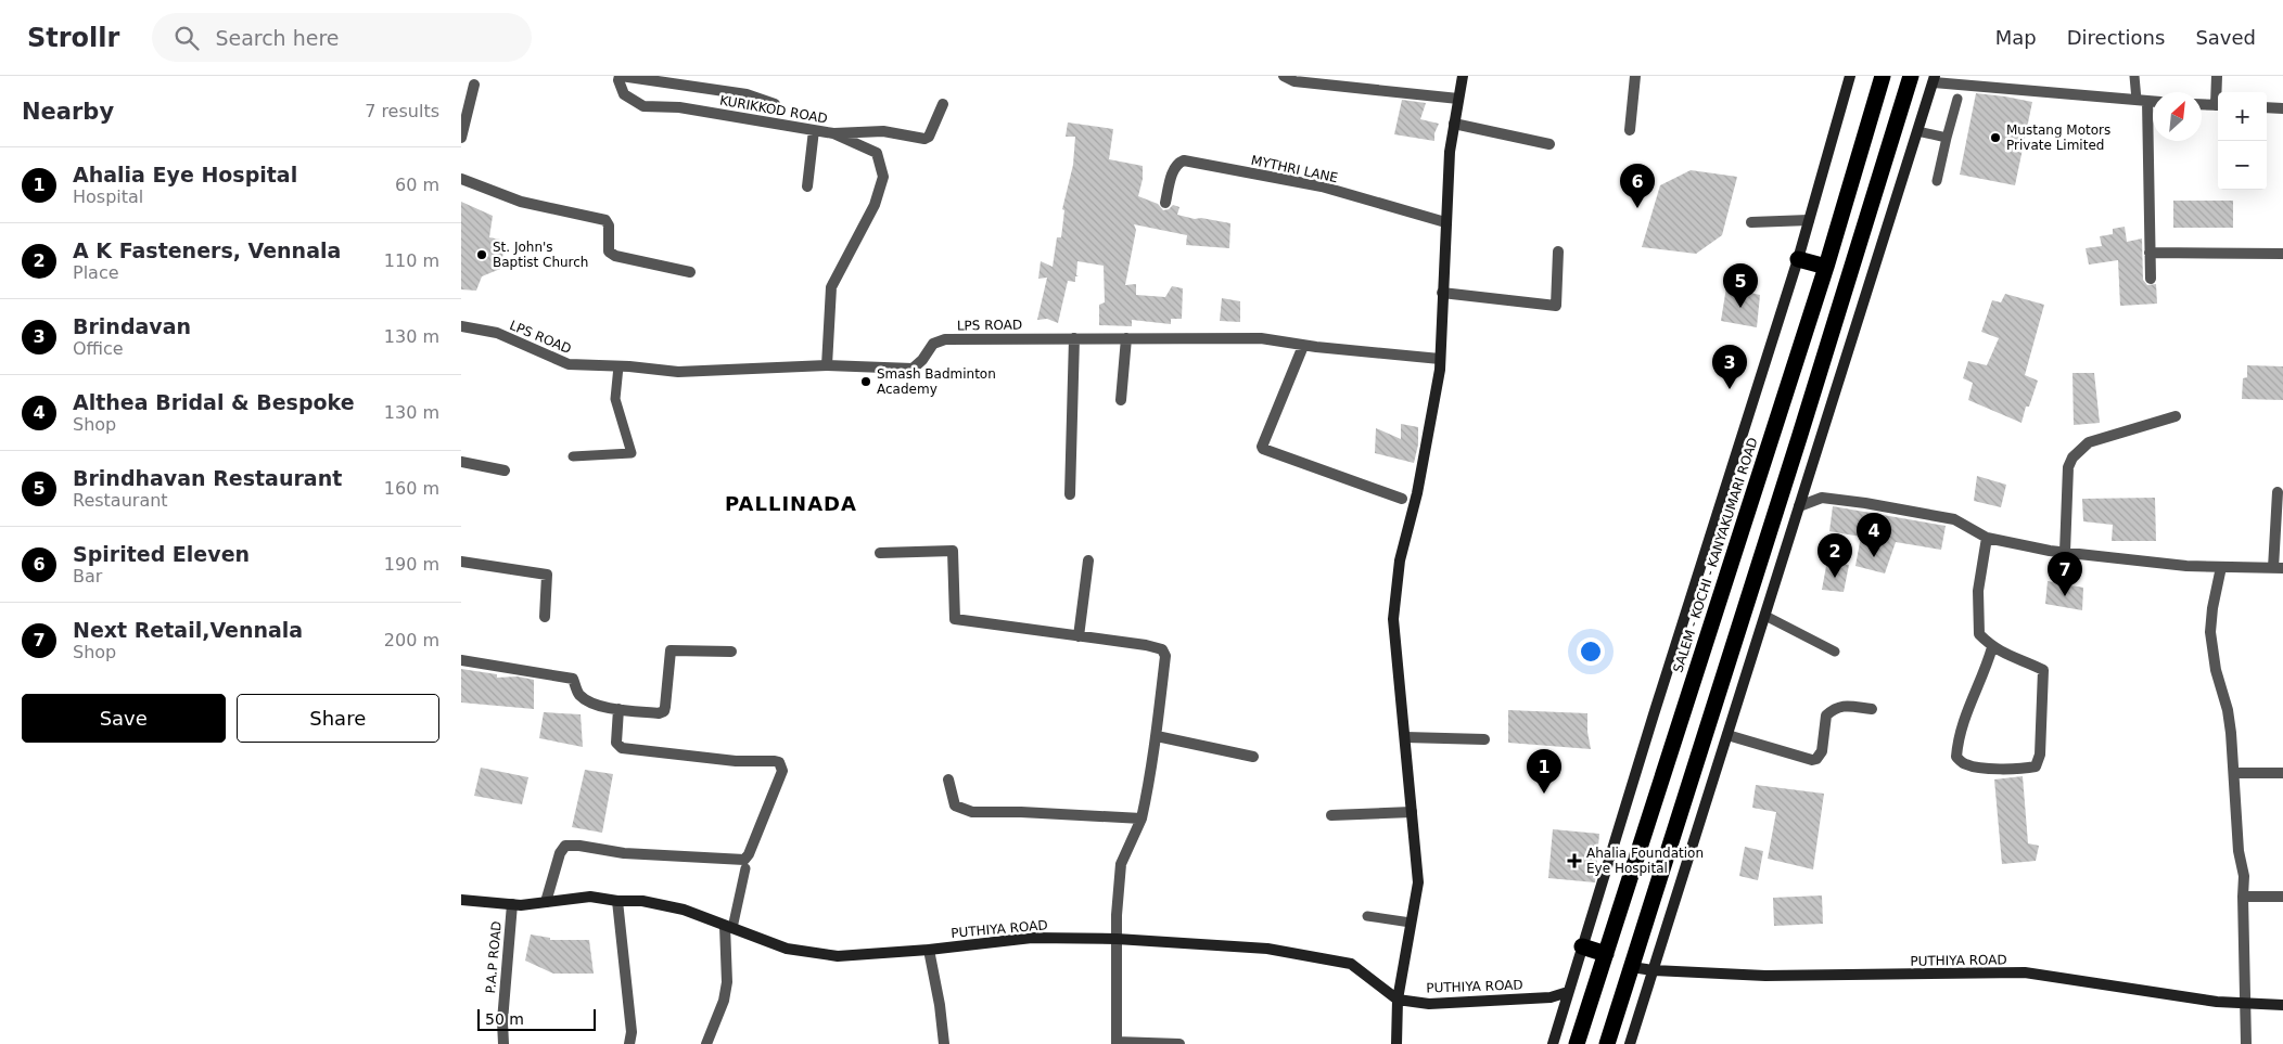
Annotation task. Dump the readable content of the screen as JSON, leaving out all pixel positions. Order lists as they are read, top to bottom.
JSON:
{
  "streets": {
    "highway": ["SALEM - KOCHI - KANYAKUMARI ROAD"],
    "street": [
      "KURIKKOD ROAD",
      "MYTHRI LANE",
      "LPS ROAD",
      "PUTHIYA ROAD",
      "P.A.P ROAD"
    ]
  },
  "crossings": [
    ["KURIKKOD ROAD", "LPS ROAD"],
    ["PUTHIYA ROAD", "P.A.P ROAD"]
  ],
  "districts": ["PALLINADA"],
  "places": {
    "other": ["Mustang Motors Private Limited", "St. John's Baptist Church", "Smash Badminton Academy"],
    "health": ["Ahalia Foundation Eye Hospital"]
  },
  "scale_bar": "50 m",
  "north": "top right",
  "page": {
    "header": "Strollr",
    "search": "Search here",
    "nav": ["Map", "Directions", "Saved"],
    "heading": ["Nearby", "7 results"],
    "map_buttons": ["+", "−"],
    "list": [
      {
        "mark": "1",
        "name": "Ahalia Eye Hospital",
        "note": "Hospital",
        "value": "60 m"
      },
      {
        "mark": "2",
        "name": "A K Fasteners, Vennala",
        "note": "Place",
        "value": "110 m"
      },
      {
        "mark": "3",
        "name": "Brindavan",
        "note": "Office",
        "value": "130 m"
      },
      {
        "mark": "4",
        "name": "Althea Bridal & Bespoke",
        "note": "Shop",
        "value": "130 m"
      },
      {
        "mark": "5",
        "name": "Brindhavan Restaurant",
        "note": "Restaurant",
        "value": "160 m"
      },
      {
        "mark": "6",
        "name": "Spirited Eleven",
        "note": "Bar",
        "value": "190 m"
      },
      {
        "mark": "7",
        "name": "Next Retail,Vennala",
        "note": "Shop",
        "value": "200 m"
      }
    ],
    "pins": [
      "6",
      "5",
      "3",
      "4",
      "2",
      "7",
      "1"
    ],
    "buttons": ["Save", "Share"],
    "scale": "50 m"
  }
}
